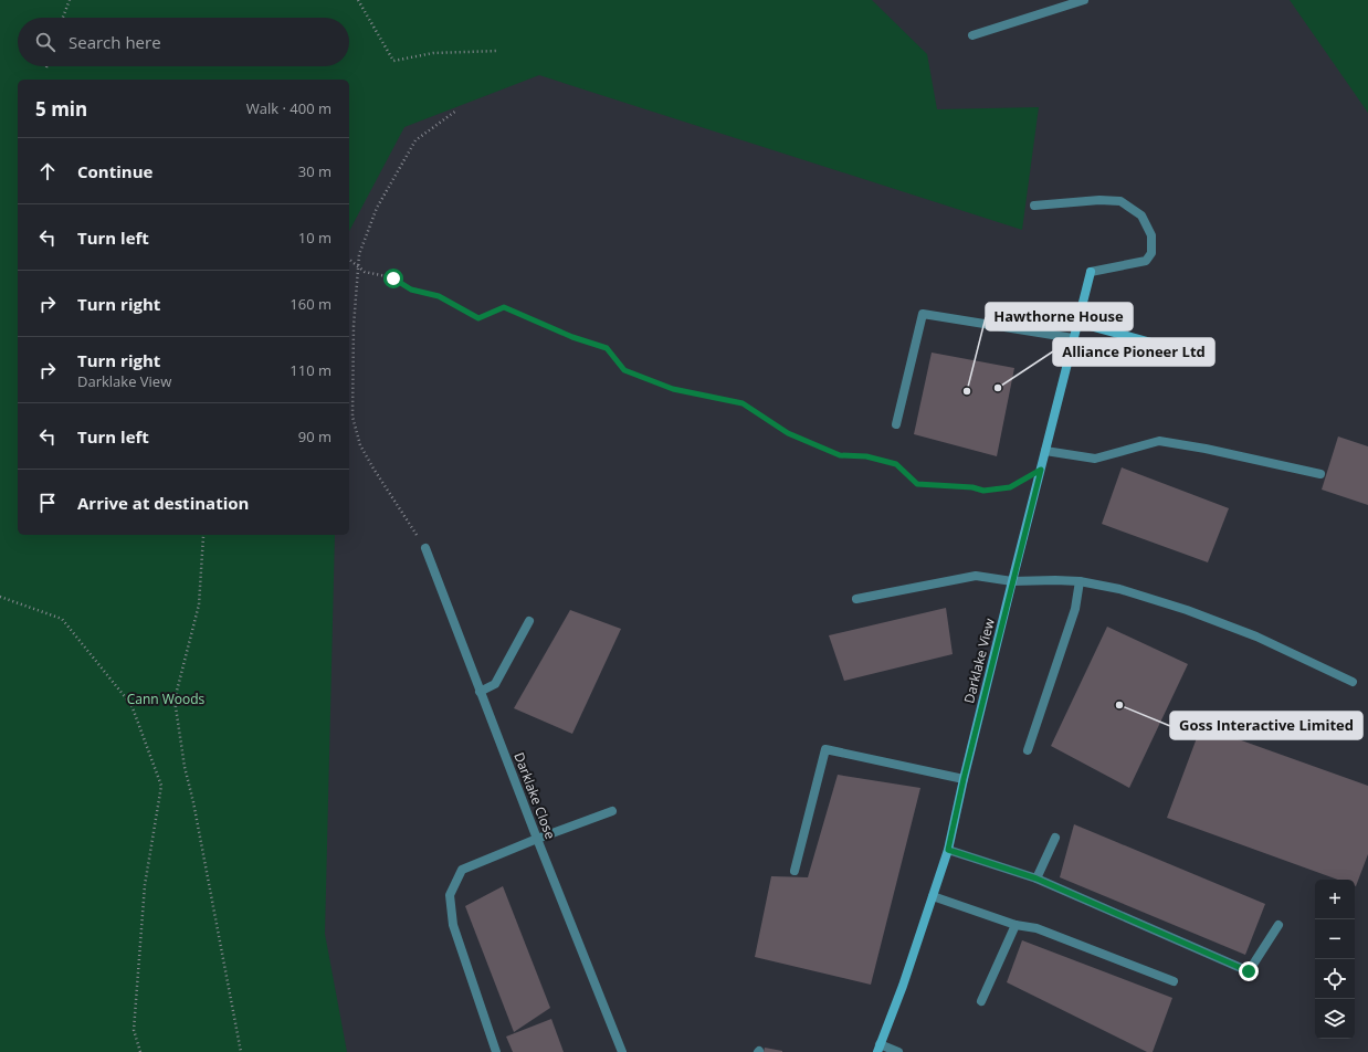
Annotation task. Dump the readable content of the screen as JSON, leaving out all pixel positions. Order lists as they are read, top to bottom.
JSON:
{
  "streets": {
    "street": ["Darklake View"],
    "lane": ["Darklake Close"]
  },
  "parks": ["Cann Woods"],
  "places": ["Alliance Pioneer Ltd", "Hawthorne House", "Goss Interactive Limited"],
  "page": {
    "search": "Search here",
    "heading": ["5 min", "Walk · 400 m"],
    "list": [
      ["Continue", "30 m"],
      ["Turn left", "10 m"],
      ["Turn right", "160 m"],
      ["Turn right", "Darklake View", "110 m"],
      ["Turn left", "90 m"],
      "Arrive at destination"
    ],
    "map_buttons": ["+", "−"]
  }
}
